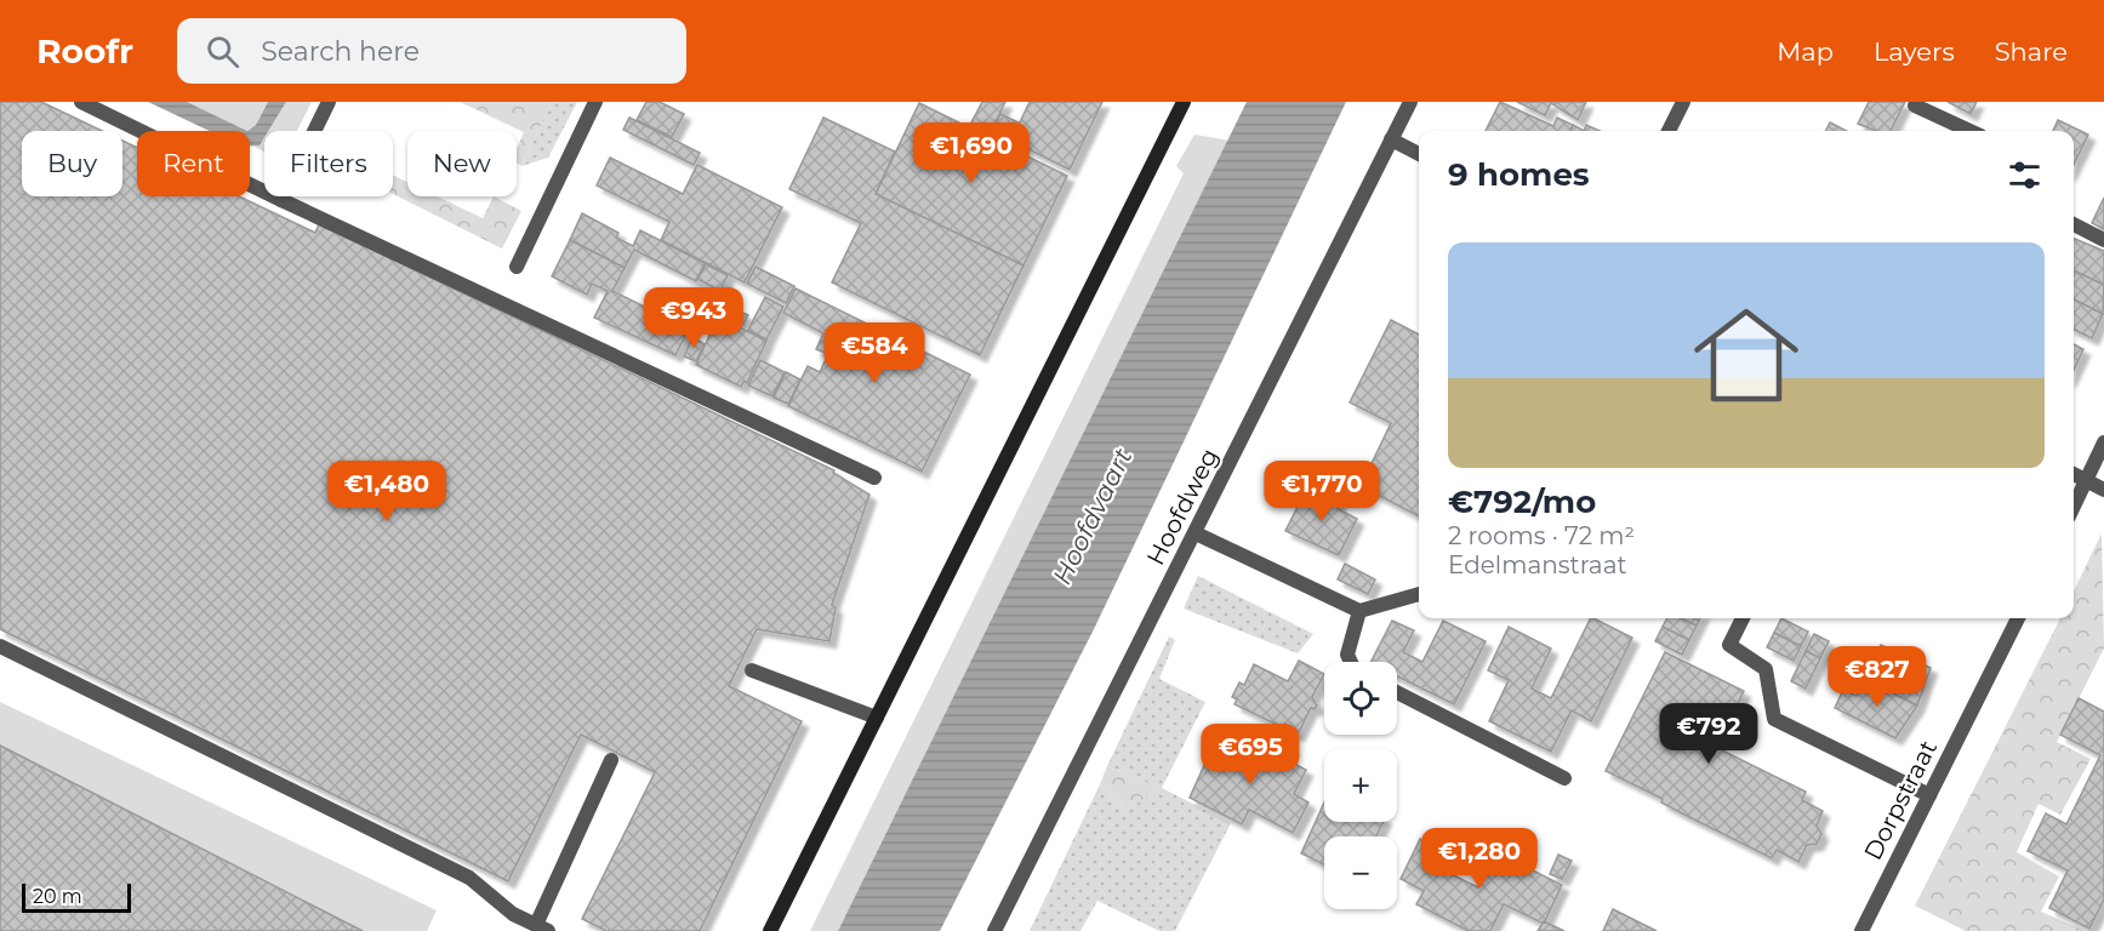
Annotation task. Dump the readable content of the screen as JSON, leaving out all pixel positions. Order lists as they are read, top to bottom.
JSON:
{
  "streets": {
    "street": ["Hoofdweg", "Dorpstraat"]
  },
  "water": ["Hoofdvaart"],
  "scale_bar": "20 m",
  "page": {
    "header": "Roofr",
    "search": "Search here",
    "nav": ["Map", "Layers", "Share"],
    "price": [
      "€1,690",
      "€943",
      "€584",
      "€1,480",
      "€1,770",
      "€827",
      "€792",
      "€695",
      "€1,280"
    ],
    "chip": [
      "Buy",
      "Rent",
      "Filters",
      "New"
    ],
    "heading": "9 homes",
    "list": [
      {
        "name": "€792/mo",
        "note": "2 rooms · 72 m² · Edelmanstraat"
      }
    ],
    "map_buttons": ["+", "−"],
    "scale": "20 m"
  }
}
